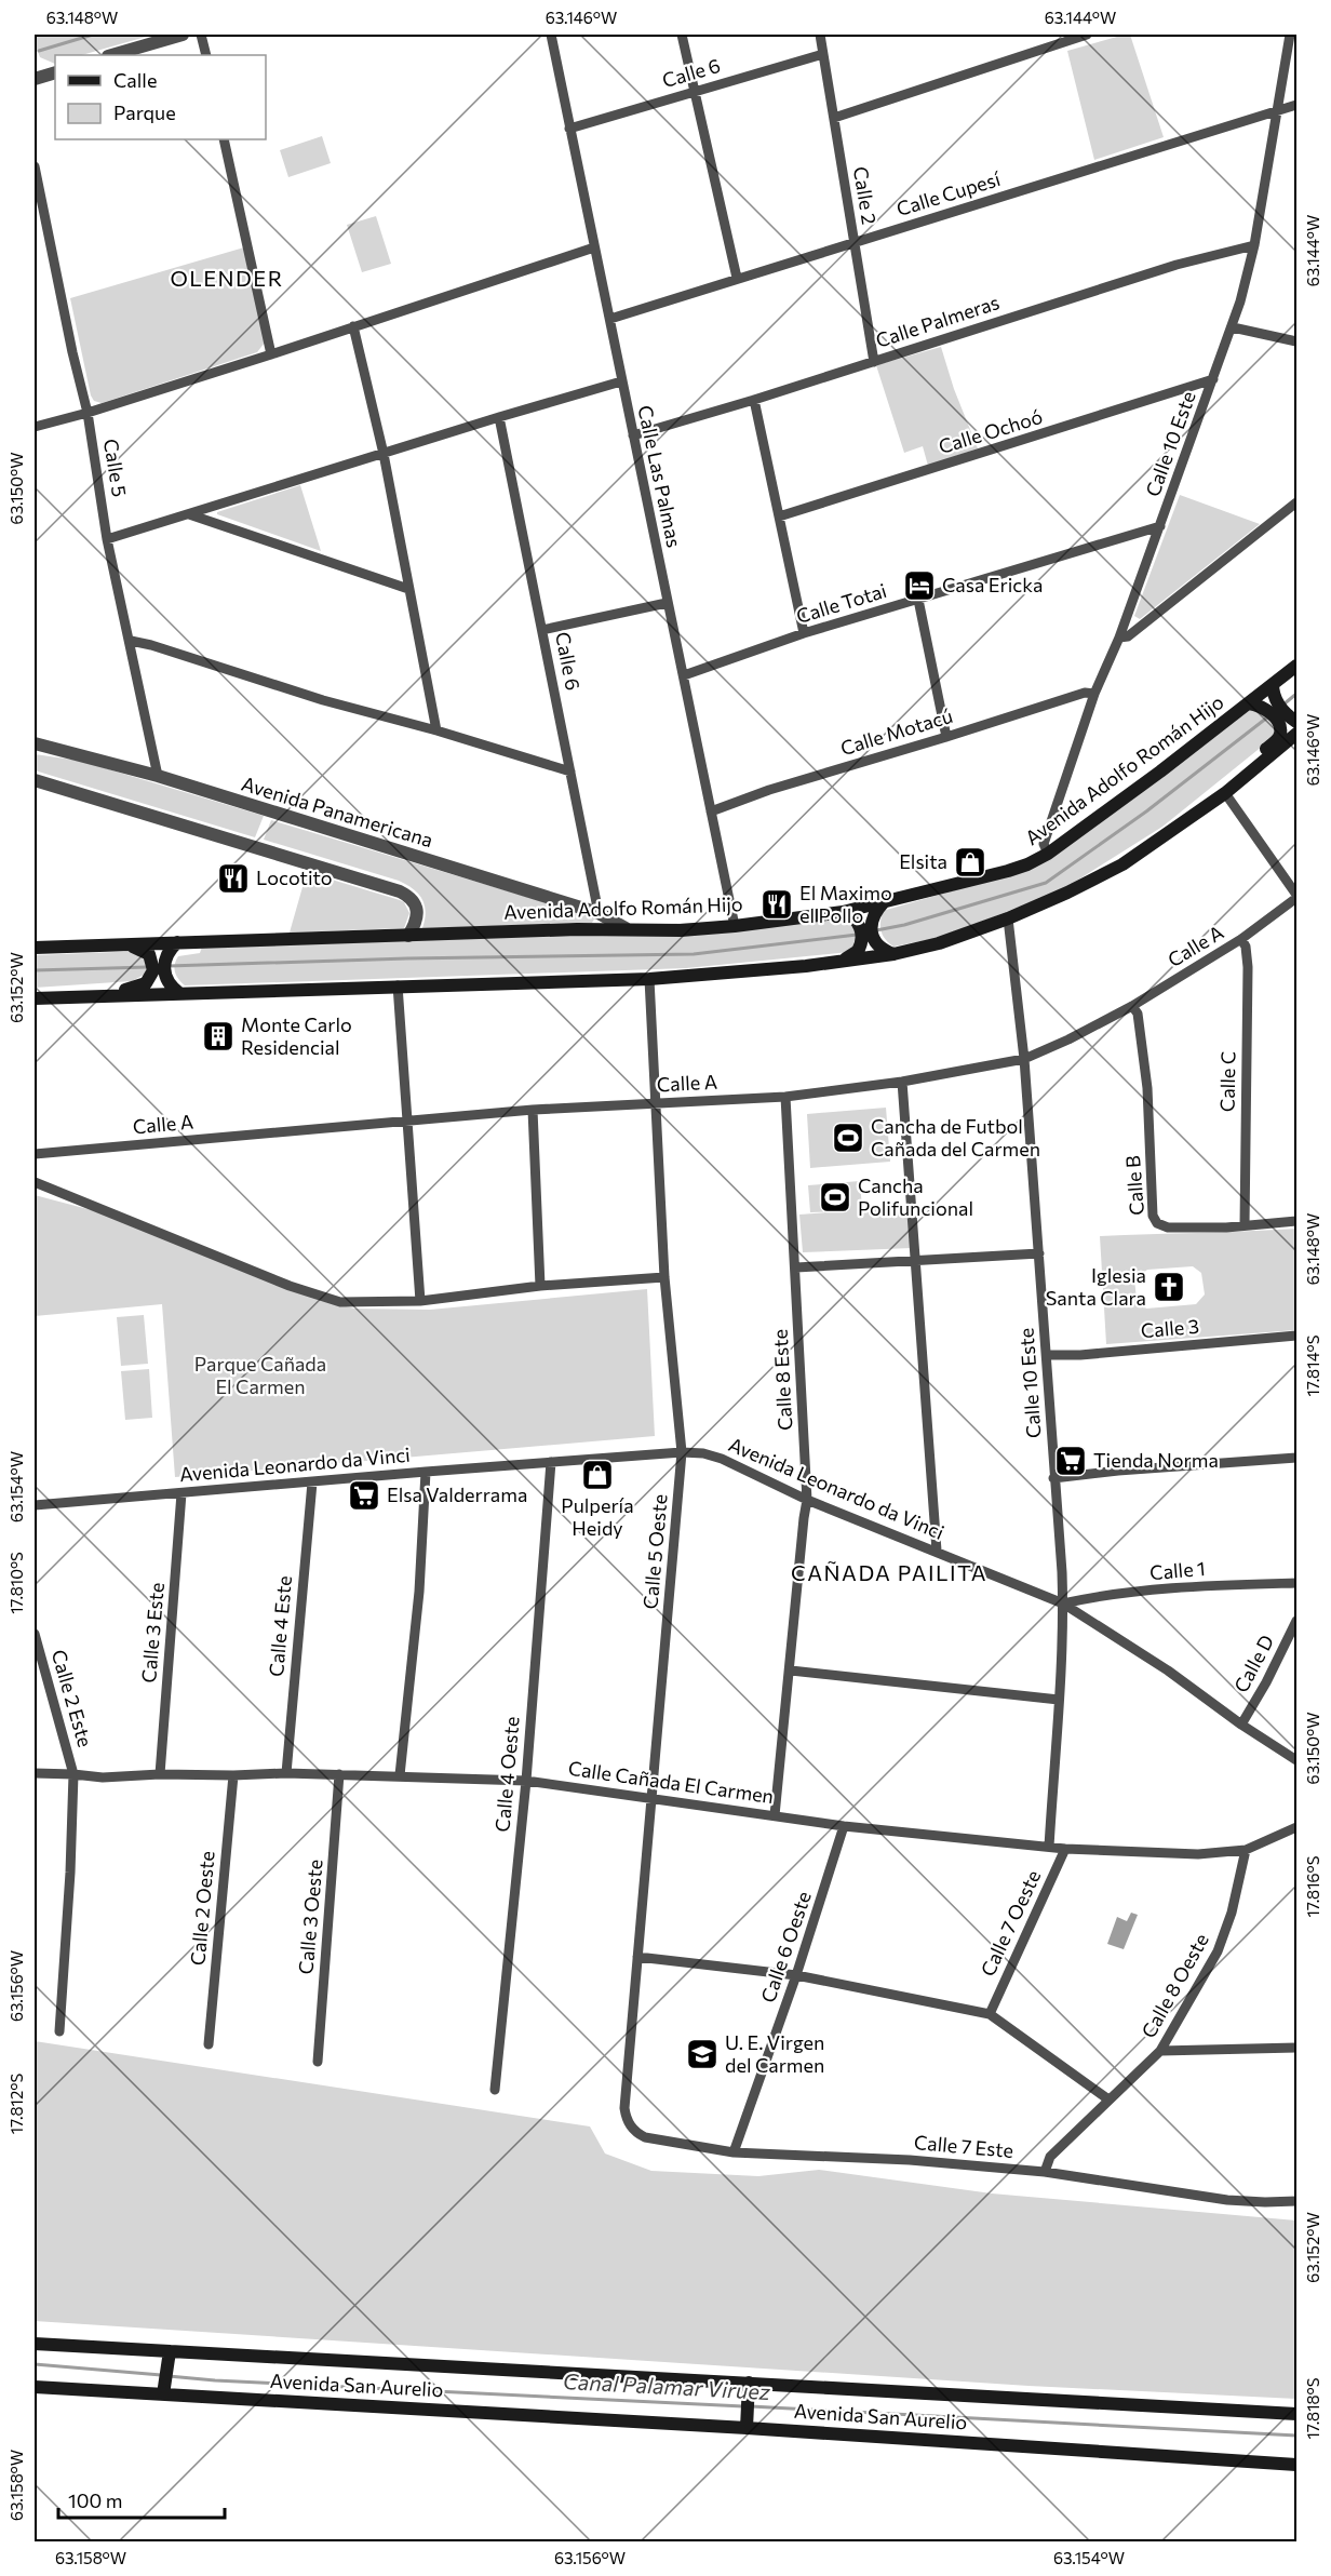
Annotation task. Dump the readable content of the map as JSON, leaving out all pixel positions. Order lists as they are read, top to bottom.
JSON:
{
  "streets": {
    "main road": ["Avenida Adolfo Román Hijo", "Avenida San Aurelio"],
    "street": [
      "Calle 6",
      "Calle Cupesí",
      "Calle 2",
      "Calle Palmeras",
      "Calle Ochoó",
      "Calle 10 Este",
      "Calle 5",
      "Calle Las Palmas",
      "Calle Totai",
      "Calle Motacú",
      "Avenida Panamericana",
      "Calle A",
      "Calle C",
      "Calle B",
      "Calle 3",
      "Calle 8 Este",
      "Avenida Leonardo da Vinci",
      "Calle 5 Oeste",
      "Calle 1",
      "Calle 4 Este",
      "Calle 3 Este",
      "Calle D",
      "Calle 2 Este",
      "Calle 4 Oeste",
      "Calle Cañada El Carmen",
      "Calle 2 Oeste",
      "Calle 3 Oeste",
      "Calle 7 Oeste",
      "Calle 6 Oeste",
      "Calle 8 Oeste",
      "Calle 7 Este"
    ]
  },
  "crossings": [
    ["Calle 6", "Calle 2"],
    ["Calle 6", "Calle Las Palmas"],
    ["Calle 6", "Avenida Panamericana"],
    ["Calle Cupesí", "Calle 2"],
    ["Calle Cupesí", "Calle 10 Este"],
    ["Calle Cupesí", "Calle Las Palmas"],
    ["Calle 2", "Calle Palmeras"],
    ["Calle Palmeras", "Calle 10 Este"],
    ["Calle Palmeras", "Calle Las Palmas"],
    ["Calle Ochoó", "Calle 10 Este"],
    ["Calle 10 Este", "Calle Totai"],
    ["Calle 10 Este", "Calle Motacú"],
    ["Calle 10 Este", "Avenida Adolfo Román Hijo"],
    ["Calle 10 Este", "Calle A"],
    ["Calle 10 Este", "Calle 3"],
    ["Calle 10 Este", "Avenida Leonardo da Vinci"],
    ["Calle 10 Este", "Calle 1"],
    ["Calle 10 Este", "Calle Cañada El Carmen"],
    ["Calle 5", "Avenida Panamericana"],
    ["Calle Las Palmas", "Calle Totai"],
    ["Calle Las Palmas", "Calle Motacú"],
    ["Calle Las Palmas", "Avenida Adolfo Román Hijo"],
    ["Avenida Adolfo Román Hijo", "Avenida Panamericana"],
    ["Calle A", "Calle C"],
    ["Calle A", "Calle B"],
    ["Calle A", "Calle 8 Este"],
    ["Calle A", "Calle 5 Oeste"],
    ["Calle C", "Calle B"],
    ["Calle 8 Este", "Avenida Leonardo da Vinci"],
    ["Calle 8 Este", "Calle Cañada El Carmen"],
    ["Avenida Leonardo da Vinci", "Calle 5 Oeste"],
    ["Avenida Leonardo da Vinci", "Calle 1"],
    ["Avenida Leonardo da Vinci", "Calle 4 Este"],
    ["Avenida Leonardo da Vinci", "Calle 3 Este"],
    ["Avenida Leonardo da Vinci", "Calle D"],
    ["Avenida Leonardo da Vinci", "Calle 4 Oeste"],
    ["Calle 5 Oeste", "Calle Cañada El Carmen"],
    ["Calle 5 Oeste", "Calle 7 Este"],
    ["Calle 4 Este", "Calle Cañada El Carmen"],
    ["Calle 3 Este", "Calle Cañada El Carmen"],
    ["Calle 2 Este", "Calle Cañada El Carmen"],
    ["Calle 4 Oeste", "Calle Cañada El Carmen"],
    ["Calle Cañada El Carmen", "Calle 2 Oeste"],
    ["Calle Cañada El Carmen", "Calle 3 Oeste"],
    ["Calle Cañada El Carmen", "Calle 7 Oeste"],
    ["Calle Cañada El Carmen", "Calle 6 Oeste"],
    ["Calle Cañada El Carmen", "Calle 8 Oeste"],
    ["Calle 6 Oeste", "Calle 7 Este"],
    ["Calle 8 Oeste", "Calle 7 Este"]
  ],
  "districts": ["OLENDER", "CAÑADA PAILITA"],
  "water": ["Canal Palamar Viruez"],
  "parks": ["Parque Cañada El Carmen"],
  "places": {
    "hotel": ["Casa Ericka"],
    "shop": ["Elsita", "Pulpería Heidy"],
    "restaurant": ["Locotito", "El Maximo el Pollo"],
    "building": ["Monte Carlo Residencial"],
    "sports": ["Cancha de Futbol Cañada del Carmen", "Cancha Polifuncional"],
    "church": ["Iglesia Santa Clara"],
    "supermarket": ["Tienda Norma", "Elsa Valderrama"],
    "school or university": ["U. E. Virgen del Carmen"]
  },
  "legend": ["Calle", "Parque"],
  "scale_bar": "100 m",
  "coordinates": [
    "63.148°W",
    "63.146°W",
    "63.144°W",
    "63.150°W",
    "63.152°W",
    "17.814°S",
    "63.154°W",
    "17.810°S",
    "17.816°S",
    "63.156°W",
    "17.812°S",
    "17.818°S",
    "63.158°W"
  ]
}
